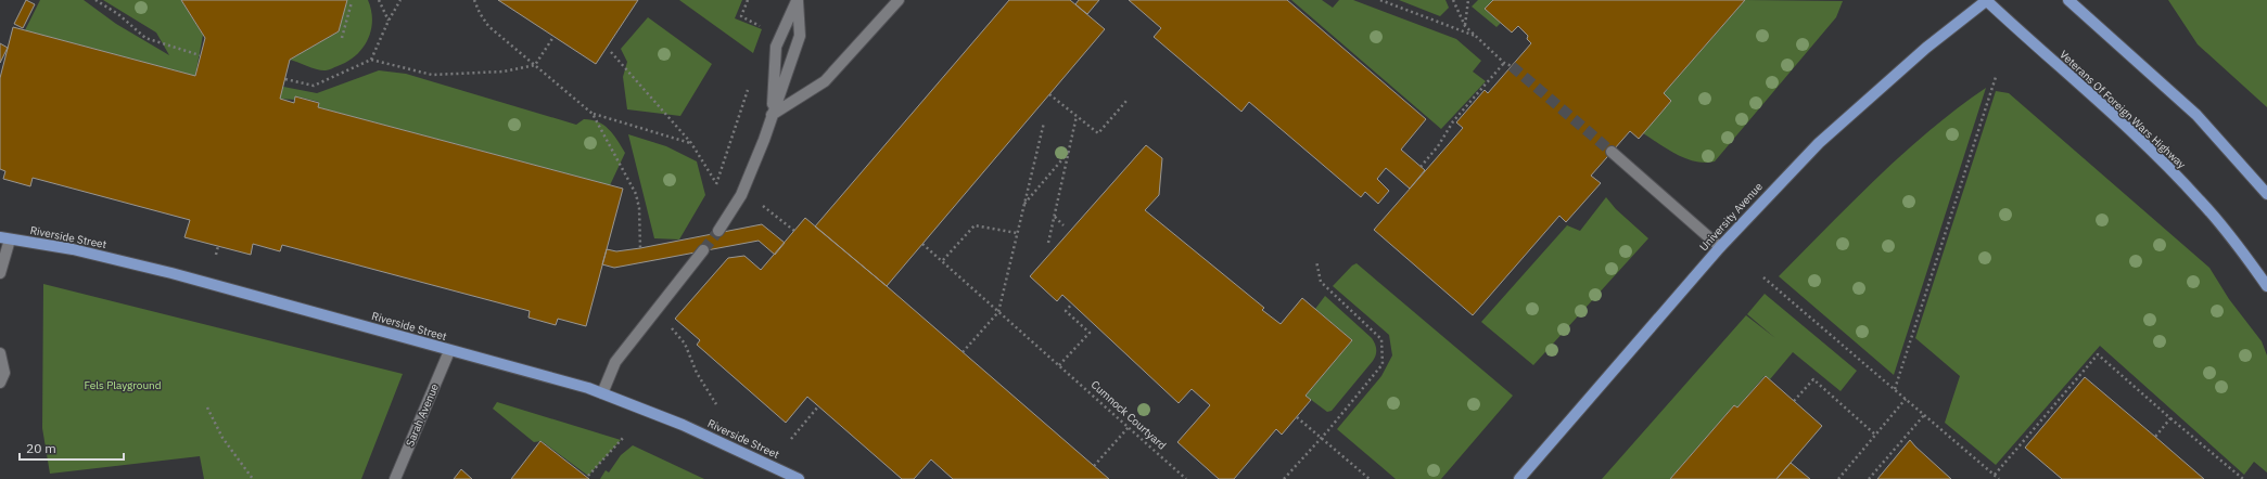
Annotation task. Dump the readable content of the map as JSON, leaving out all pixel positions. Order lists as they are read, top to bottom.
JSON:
{
  "streets": {
    "main road": ["Veterans Of Foreign Wars Highway", "University Avenue", "Riverside Street"],
    "street": ["Sarah Avenue"],
    "path": ["Cumnock Courtyard"]
  },
  "crossings": [
    ["Veterans Of Foreign Wars Highway", "University Avenue"],
    ["Riverside Street", "Sarah Avenue"]
  ],
  "parks": ["Fels Playground"],
  "scale_bar": "20 m"
}
